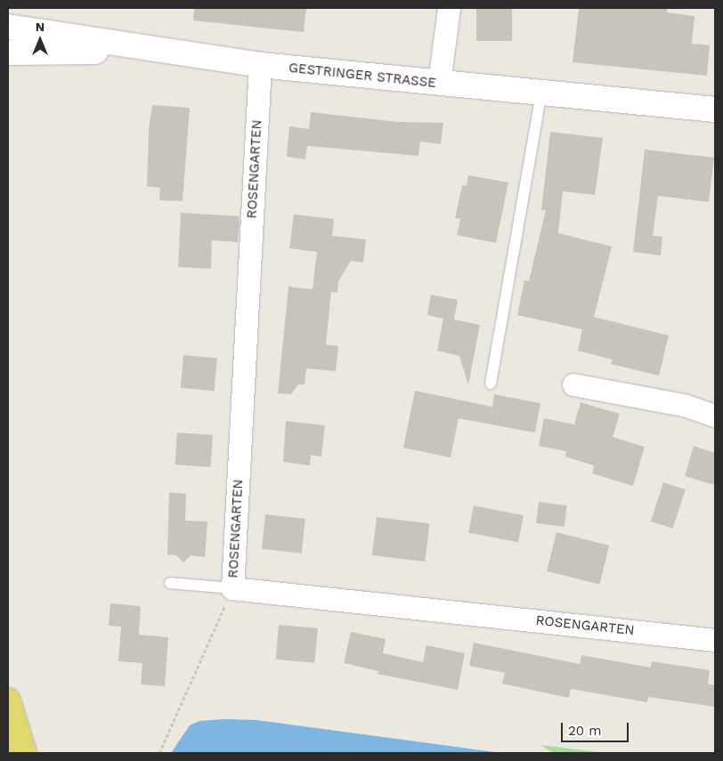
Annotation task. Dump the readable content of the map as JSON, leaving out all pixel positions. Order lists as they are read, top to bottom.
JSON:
{
  "streets": {
    "main road": ["GESTRINGER STRASSE"],
    "street": ["ROSENGARTEN"]
  },
  "crossings": [
    ["GESTRINGER STRASSE", "ROSENGARTEN"]
  ],
  "scale_bar": "20 m",
  "north": "top"
}
